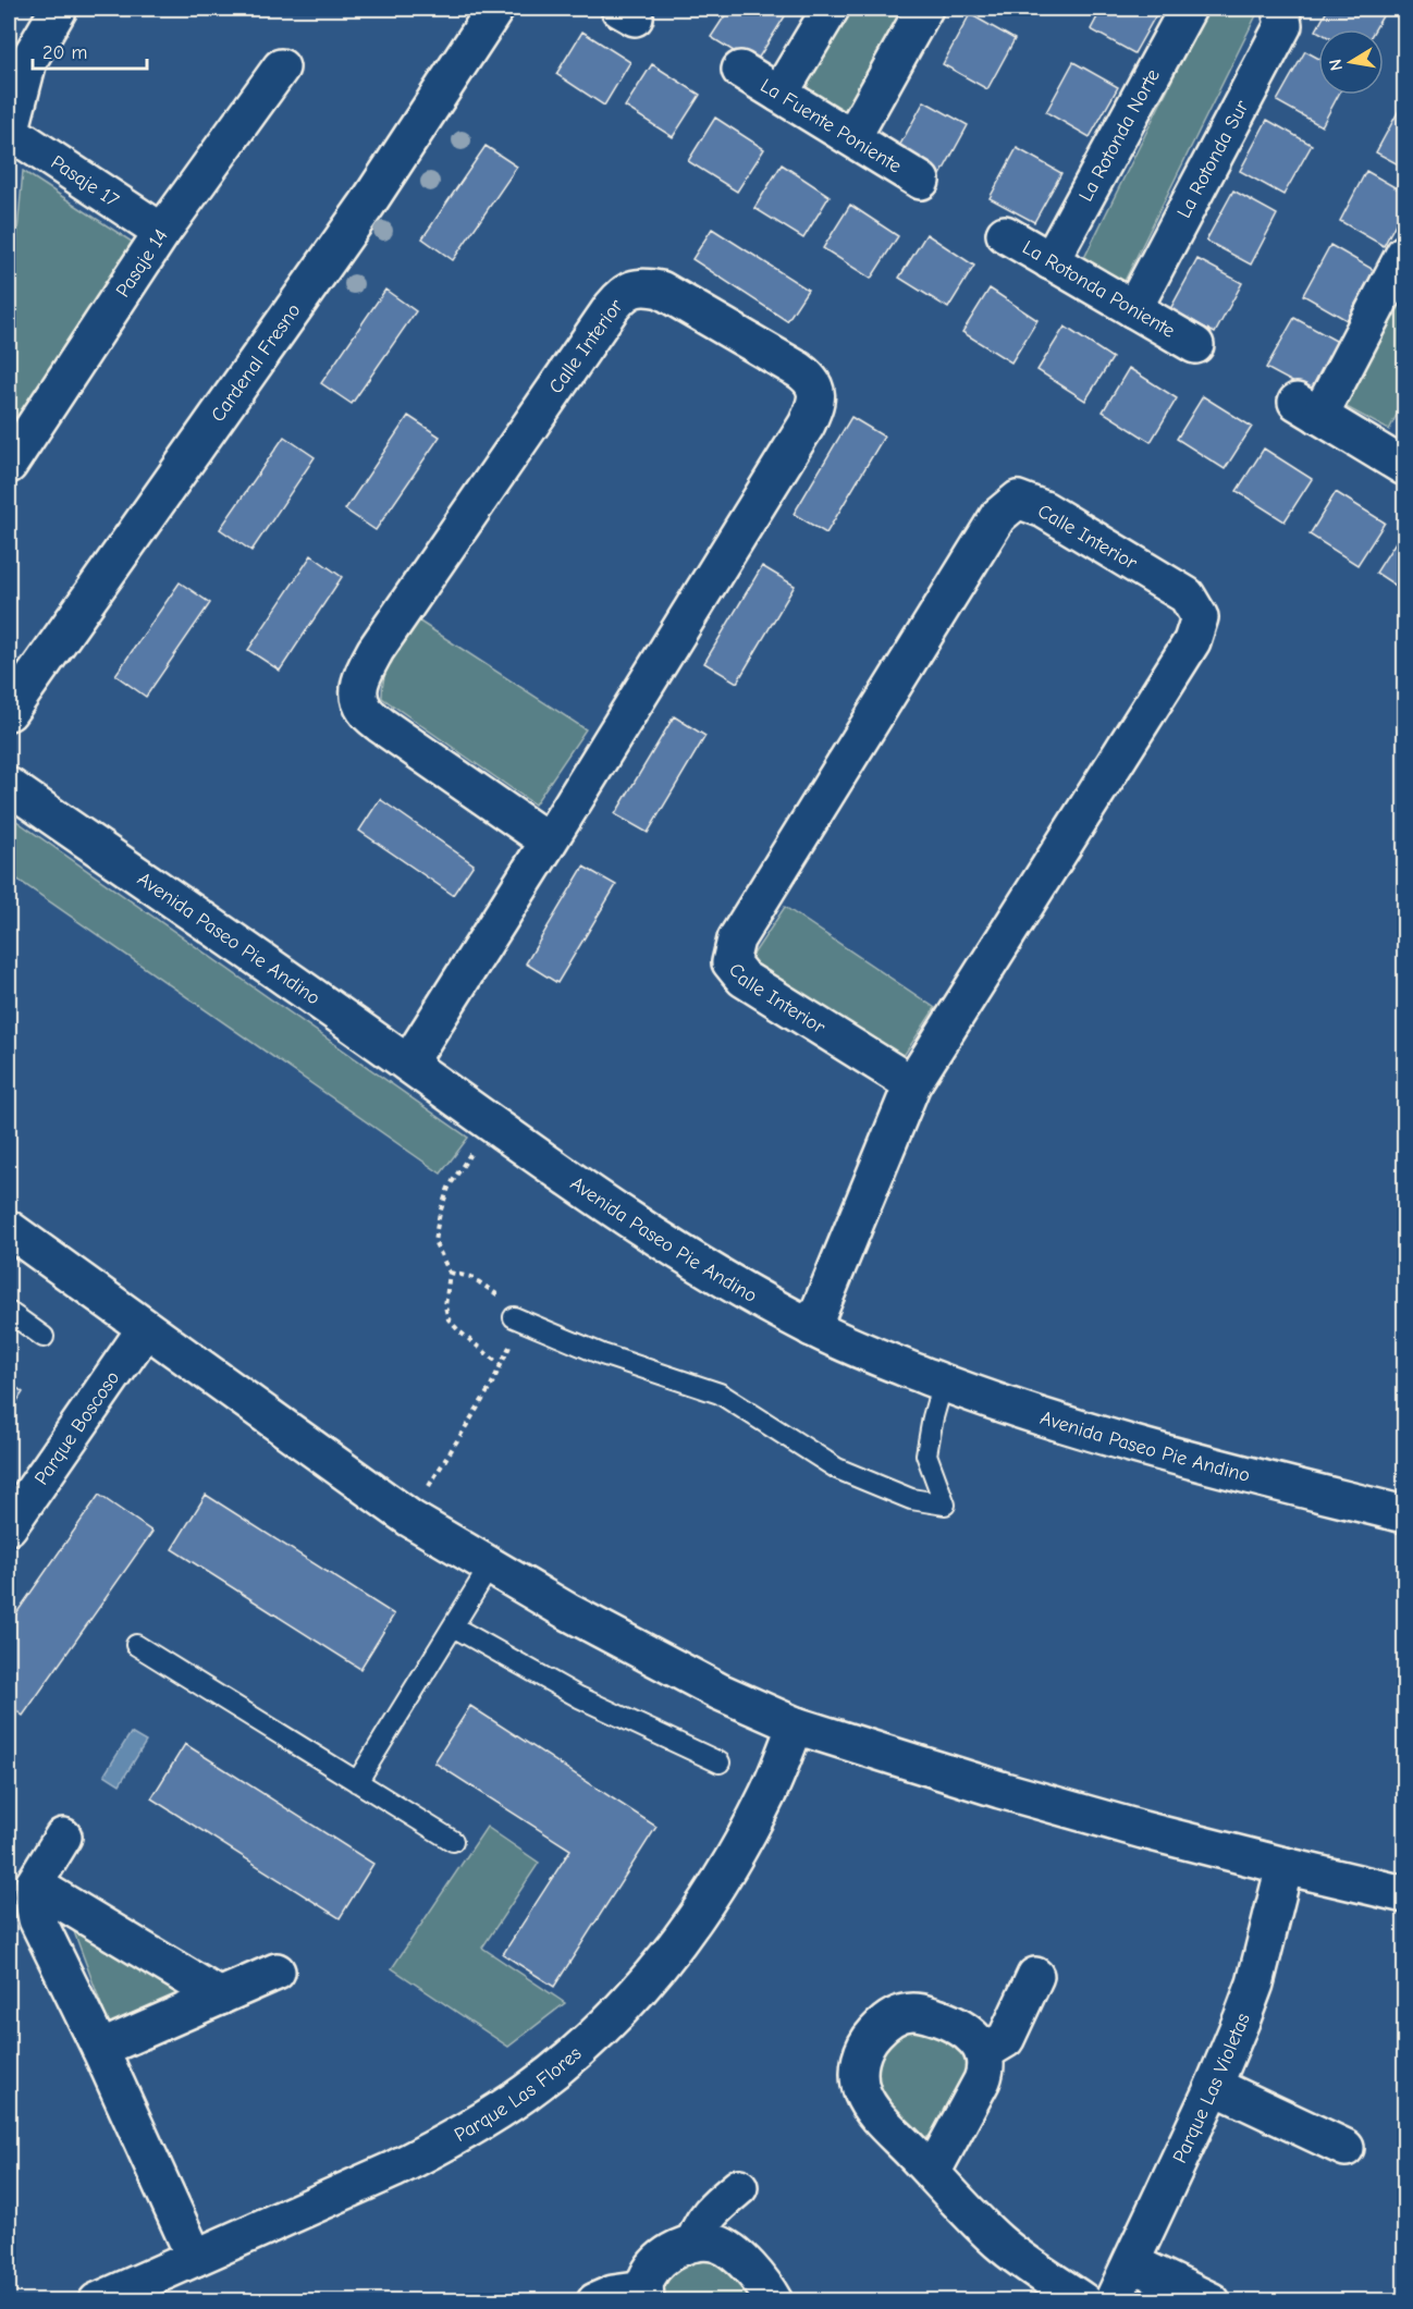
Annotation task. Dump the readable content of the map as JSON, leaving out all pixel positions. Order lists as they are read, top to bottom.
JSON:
{
  "streets": {
    "street": [
      "La Fuente Poniente",
      "La Rotonda Norte",
      "La Rotonda Sur",
      "Pasaje 17",
      "Pasaje 14",
      "La Rotonda Poniente",
      "Calle Interior",
      "Cardenal Fresno",
      "Avenida Paseo Pie Andino",
      "Parque Boscoso",
      "Parque Las Violetas",
      "Parque Las Flores"
    ]
  },
  "crossings": [
    ["La Rotonda Norte", "La Rotonda Poniente"],
    ["La Rotonda Sur", "La Rotonda Poniente"],
    ["Pasaje 17", "Pasaje 14"],
    ["Calle Interior", "Avenida Paseo Pie Andino"]
  ],
  "scale_bar": "20 m",
  "north": "left"
}
